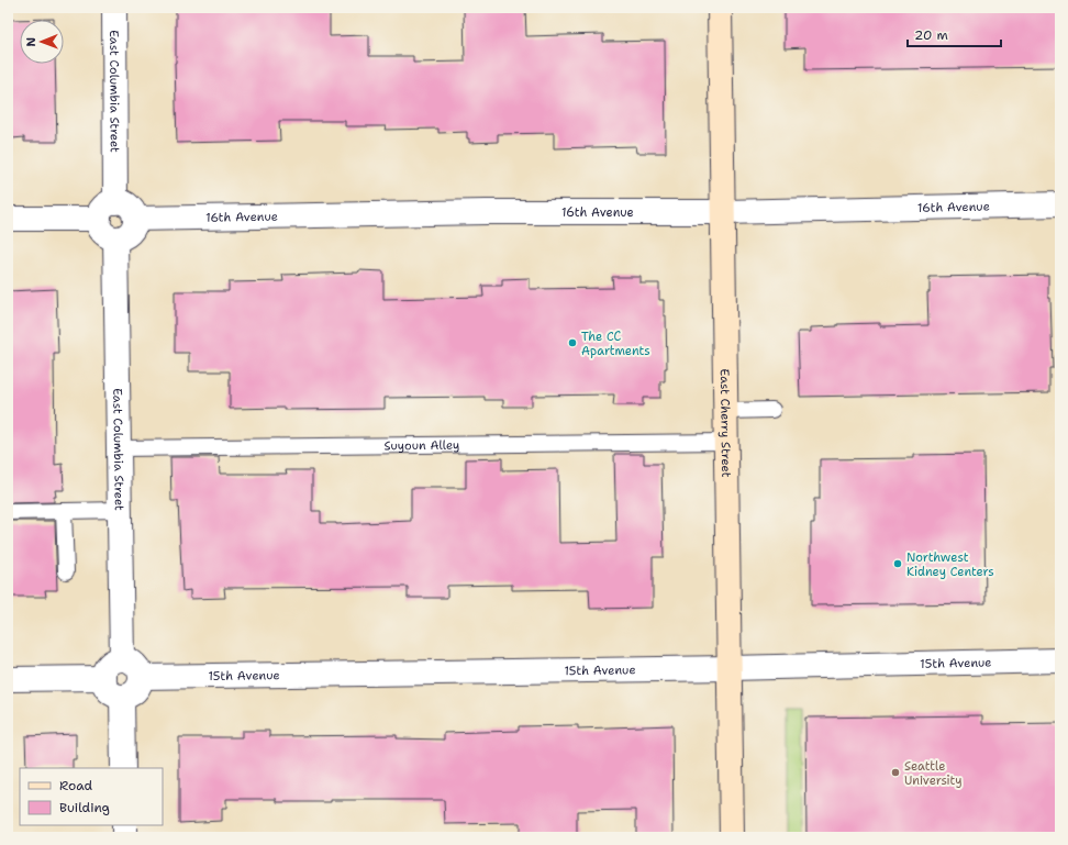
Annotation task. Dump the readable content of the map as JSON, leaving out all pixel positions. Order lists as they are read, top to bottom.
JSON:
{
  "streets": {
    "main road": ["East Cherry Street"],
    "street": ["East Columbia Street", "16th Avenue", "15th Avenue"],
    "lane": ["Suyoun Alley"]
  },
  "crossings": [
    ["East Columbia Street", "16th Avenue"],
    ["East Columbia Street", "Suyoun Alley"],
    ["East Columbia Street", "15th Avenue"],
    ["16th Avenue", "East Cherry Street"],
    ["East Cherry Street", "Suyoun Alley"],
    ["East Cherry Street", "15th Avenue"]
  ],
  "places": ["The CC Apartments", "Northwest Kidney Centers", "Seattle University"],
  "legend": ["Road", "Building"],
  "scale_bar": "20 m",
  "north": "left"
}
